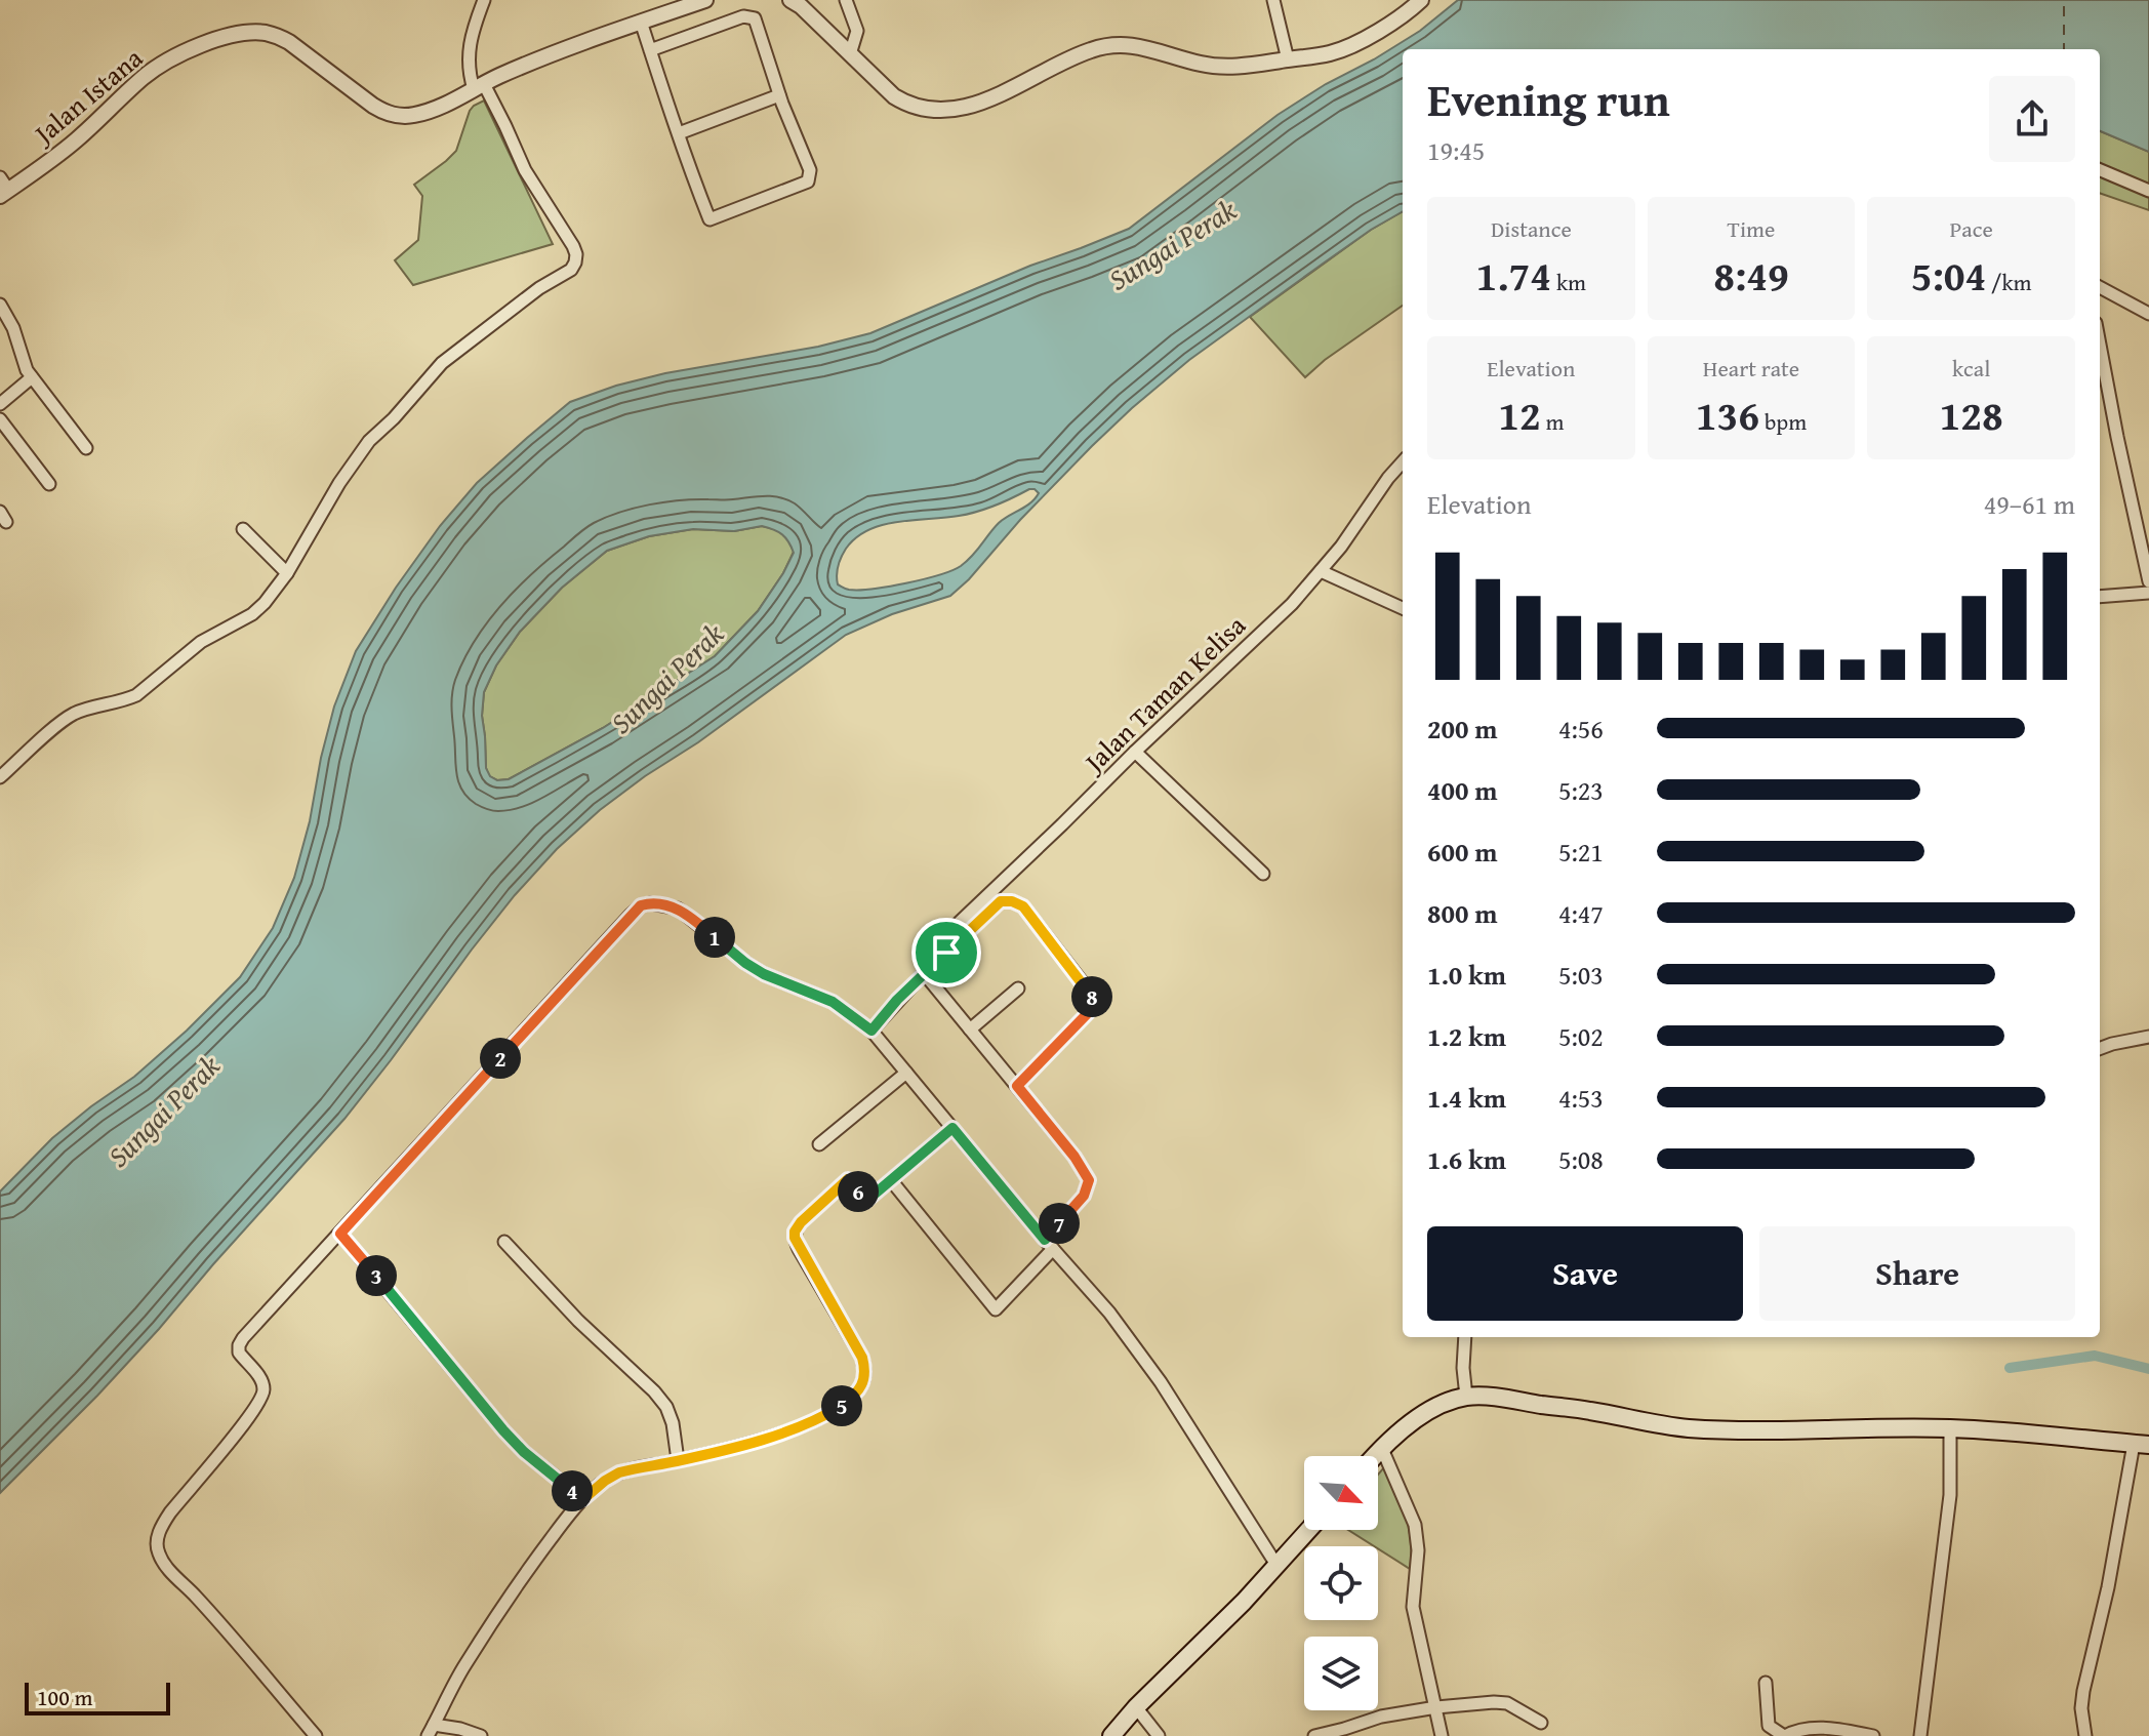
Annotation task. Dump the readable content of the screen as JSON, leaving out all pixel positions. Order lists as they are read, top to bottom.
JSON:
{
  "streets": {
    "street": ["Jalan Istana", "Jalan Taman Kelisa"]
  },
  "water": ["Sungai Perak"],
  "scale_bar": "100 m",
  "north": "bottom right",
  "page": {
    "heading": ["Evening run", "19:45"],
    "stats": [
      ["Distance", "1.74 km"],
      ["Time", "8:49"],
      ["Pace", "5:04 /km"],
      ["Elevation", "12 m"],
      ["Heart rate", "136 bpm"],
      ["kcal", "128"]
    ],
    "chart": ["Elevation", "49–61 m"],
    "list": [
      {
        "name": "200 m",
        "note": "4:56"
      },
      {
        "name": "400 m",
        "note": "5:23"
      },
      {
        "name": "600 m",
        "note": "5:21"
      },
      {
        "name": "800 m",
        "note": "4:47"
      },
      {
        "name": "1.0 km",
        "note": "5:03"
      },
      {
        "name": "1.2 km",
        "note": "5:02"
      },
      {
        "name": "1.4 km",
        "note": "4:53"
      },
      {
        "name": "1.6 km",
        "note": "5:08"
      }
    ],
    "pins": [
      "1",
      "8",
      "2",
      "6",
      "7",
      "3",
      "5",
      "4"
    ],
    "buttons": ["Save", "Share"],
    "scale": "100 m"
  }
}
